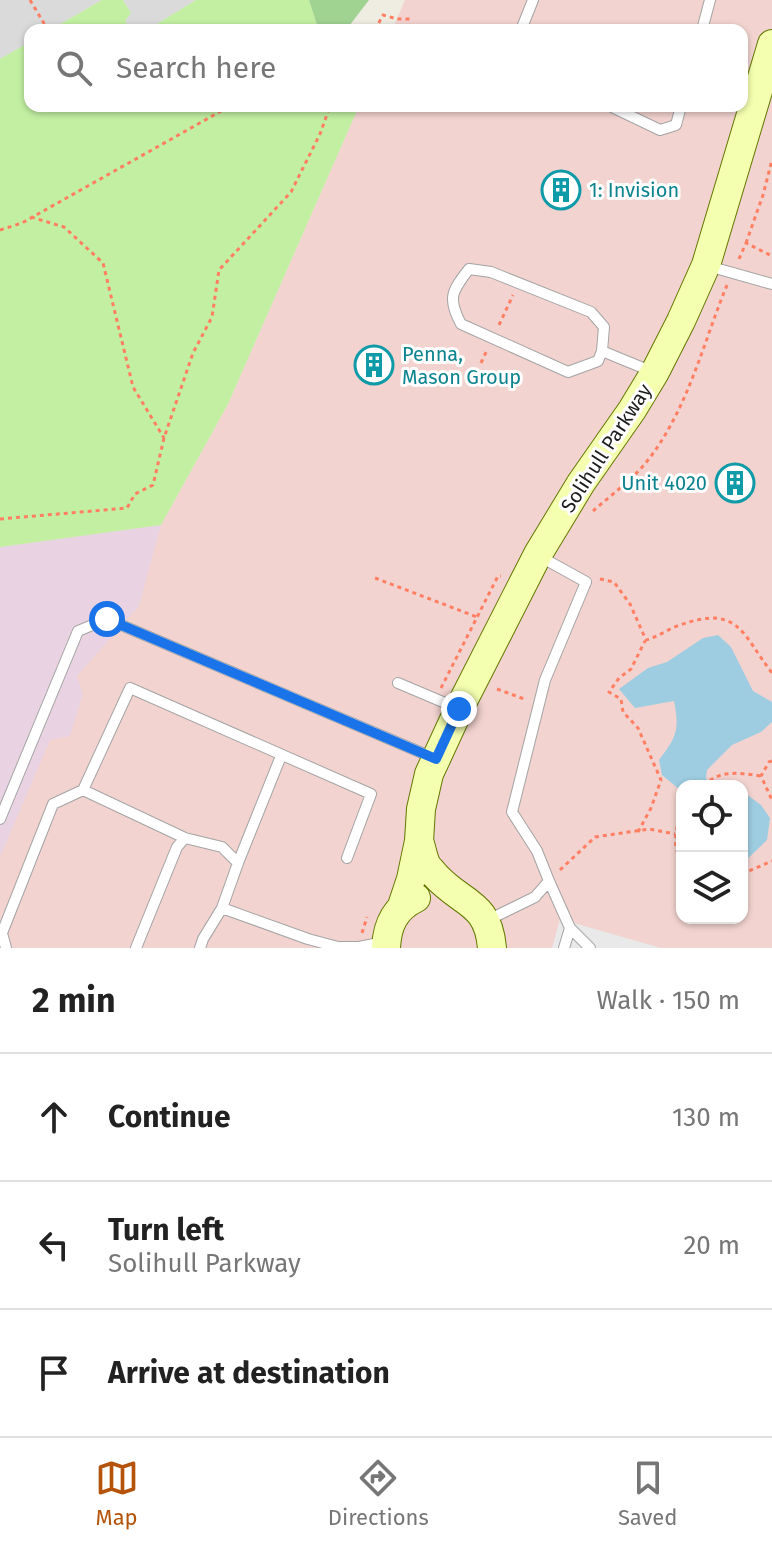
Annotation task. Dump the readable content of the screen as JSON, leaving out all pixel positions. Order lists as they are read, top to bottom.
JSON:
{
  "streets": {
    "street": ["Solihull Parkway"]
  },
  "places": {
    "building": ["1: Invision", "Penna, Mason Group", "Unit 4020"]
  },
  "page": {
    "search": "Search here",
    "heading": ["2 min", "Walk · 150 m"],
    "list": [
      ["Continue", "130 m"],
      ["Turn left", "Solihull Parkway", "20 m"],
      "Arrive at destination"
    ],
    "nav": ["Map", "Directions", "Saved"]
  }
}
